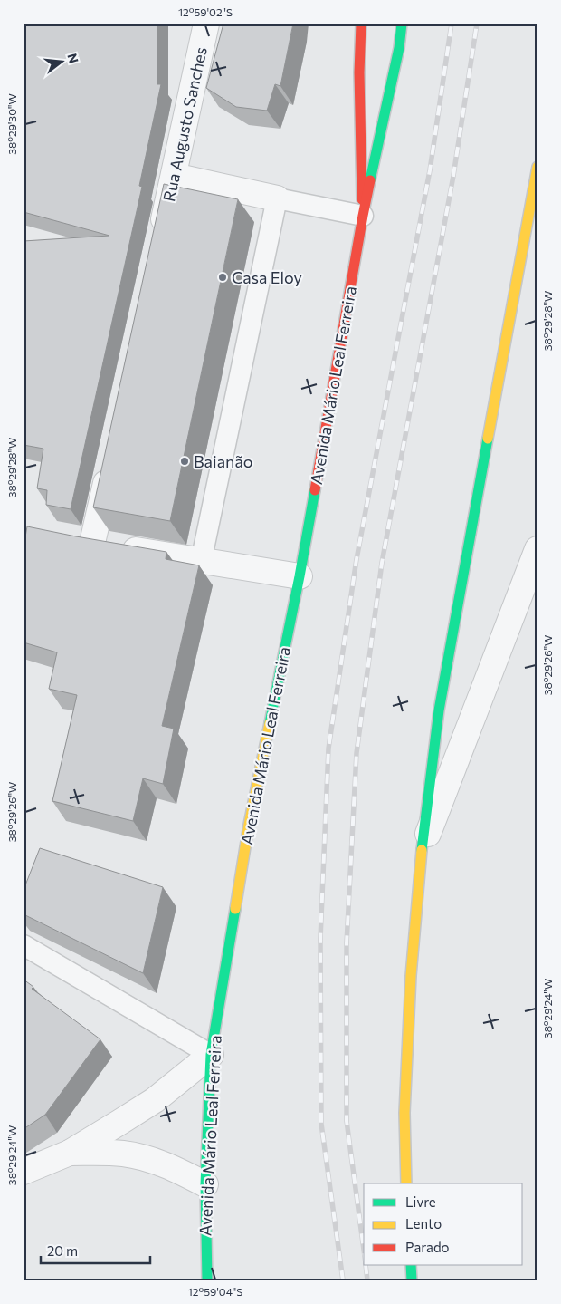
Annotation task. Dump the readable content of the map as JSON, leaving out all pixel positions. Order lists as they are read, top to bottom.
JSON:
{
  "streets": {
    "main road": ["Avenida Mário Leal Ferreira"],
    "street": ["Rua Augusto Sanches"]
  },
  "places": ["Casa Eloy", "Baianão"],
  "legend": ["Livre", "Lento", "Parado"],
  "scale_bar": "20 m",
  "north": "right",
  "coordinates": [
    "12°59'02\"S",
    "38°29'30\"W",
    "38°29'28\"W",
    "38°29'26\"W",
    "38°29'24\"W",
    "12°59'04\"S"
  ]
}
